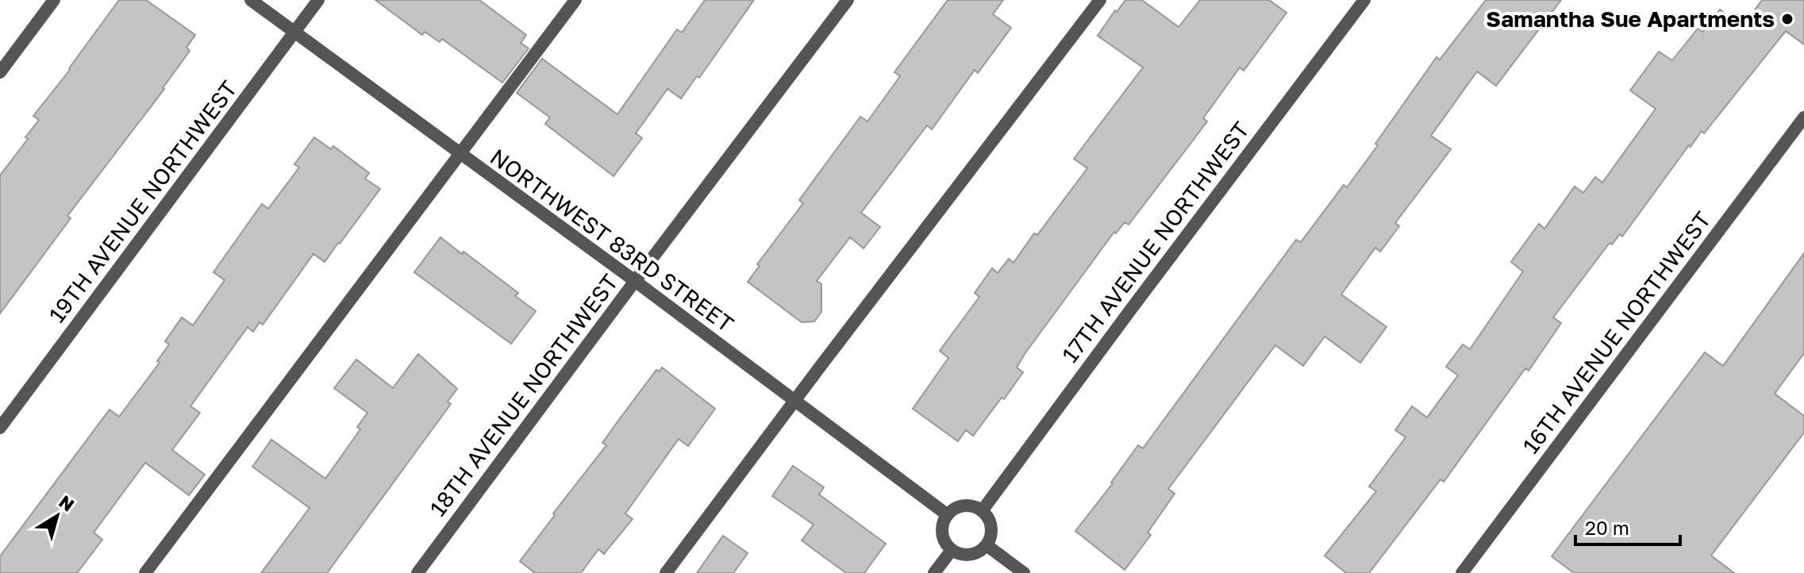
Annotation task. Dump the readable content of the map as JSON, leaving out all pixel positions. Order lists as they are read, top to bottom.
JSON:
{
  "streets": {
    "street": [
      "19TH AVENUE NORTHWEST",
      "NORTHWEST 83RD STREET",
      "17TH AVENUE NORTHWEST",
      "16TH AVENUE NORTHWEST",
      "18TH AVENUE NORTHWEST"
    ]
  },
  "crossings": [
    ["19TH AVENUE NORTHWEST", "NORTHWEST 83RD STREET"],
    ["NORTHWEST 83RD STREET", "17TH AVENUE NORTHWEST"],
    ["NORTHWEST 83RD STREET", "18TH AVENUE NORTHWEST"]
  ],
  "places": ["Samantha Sue Apartments"],
  "scale_bar": "20 m",
  "north": "top right"
}
